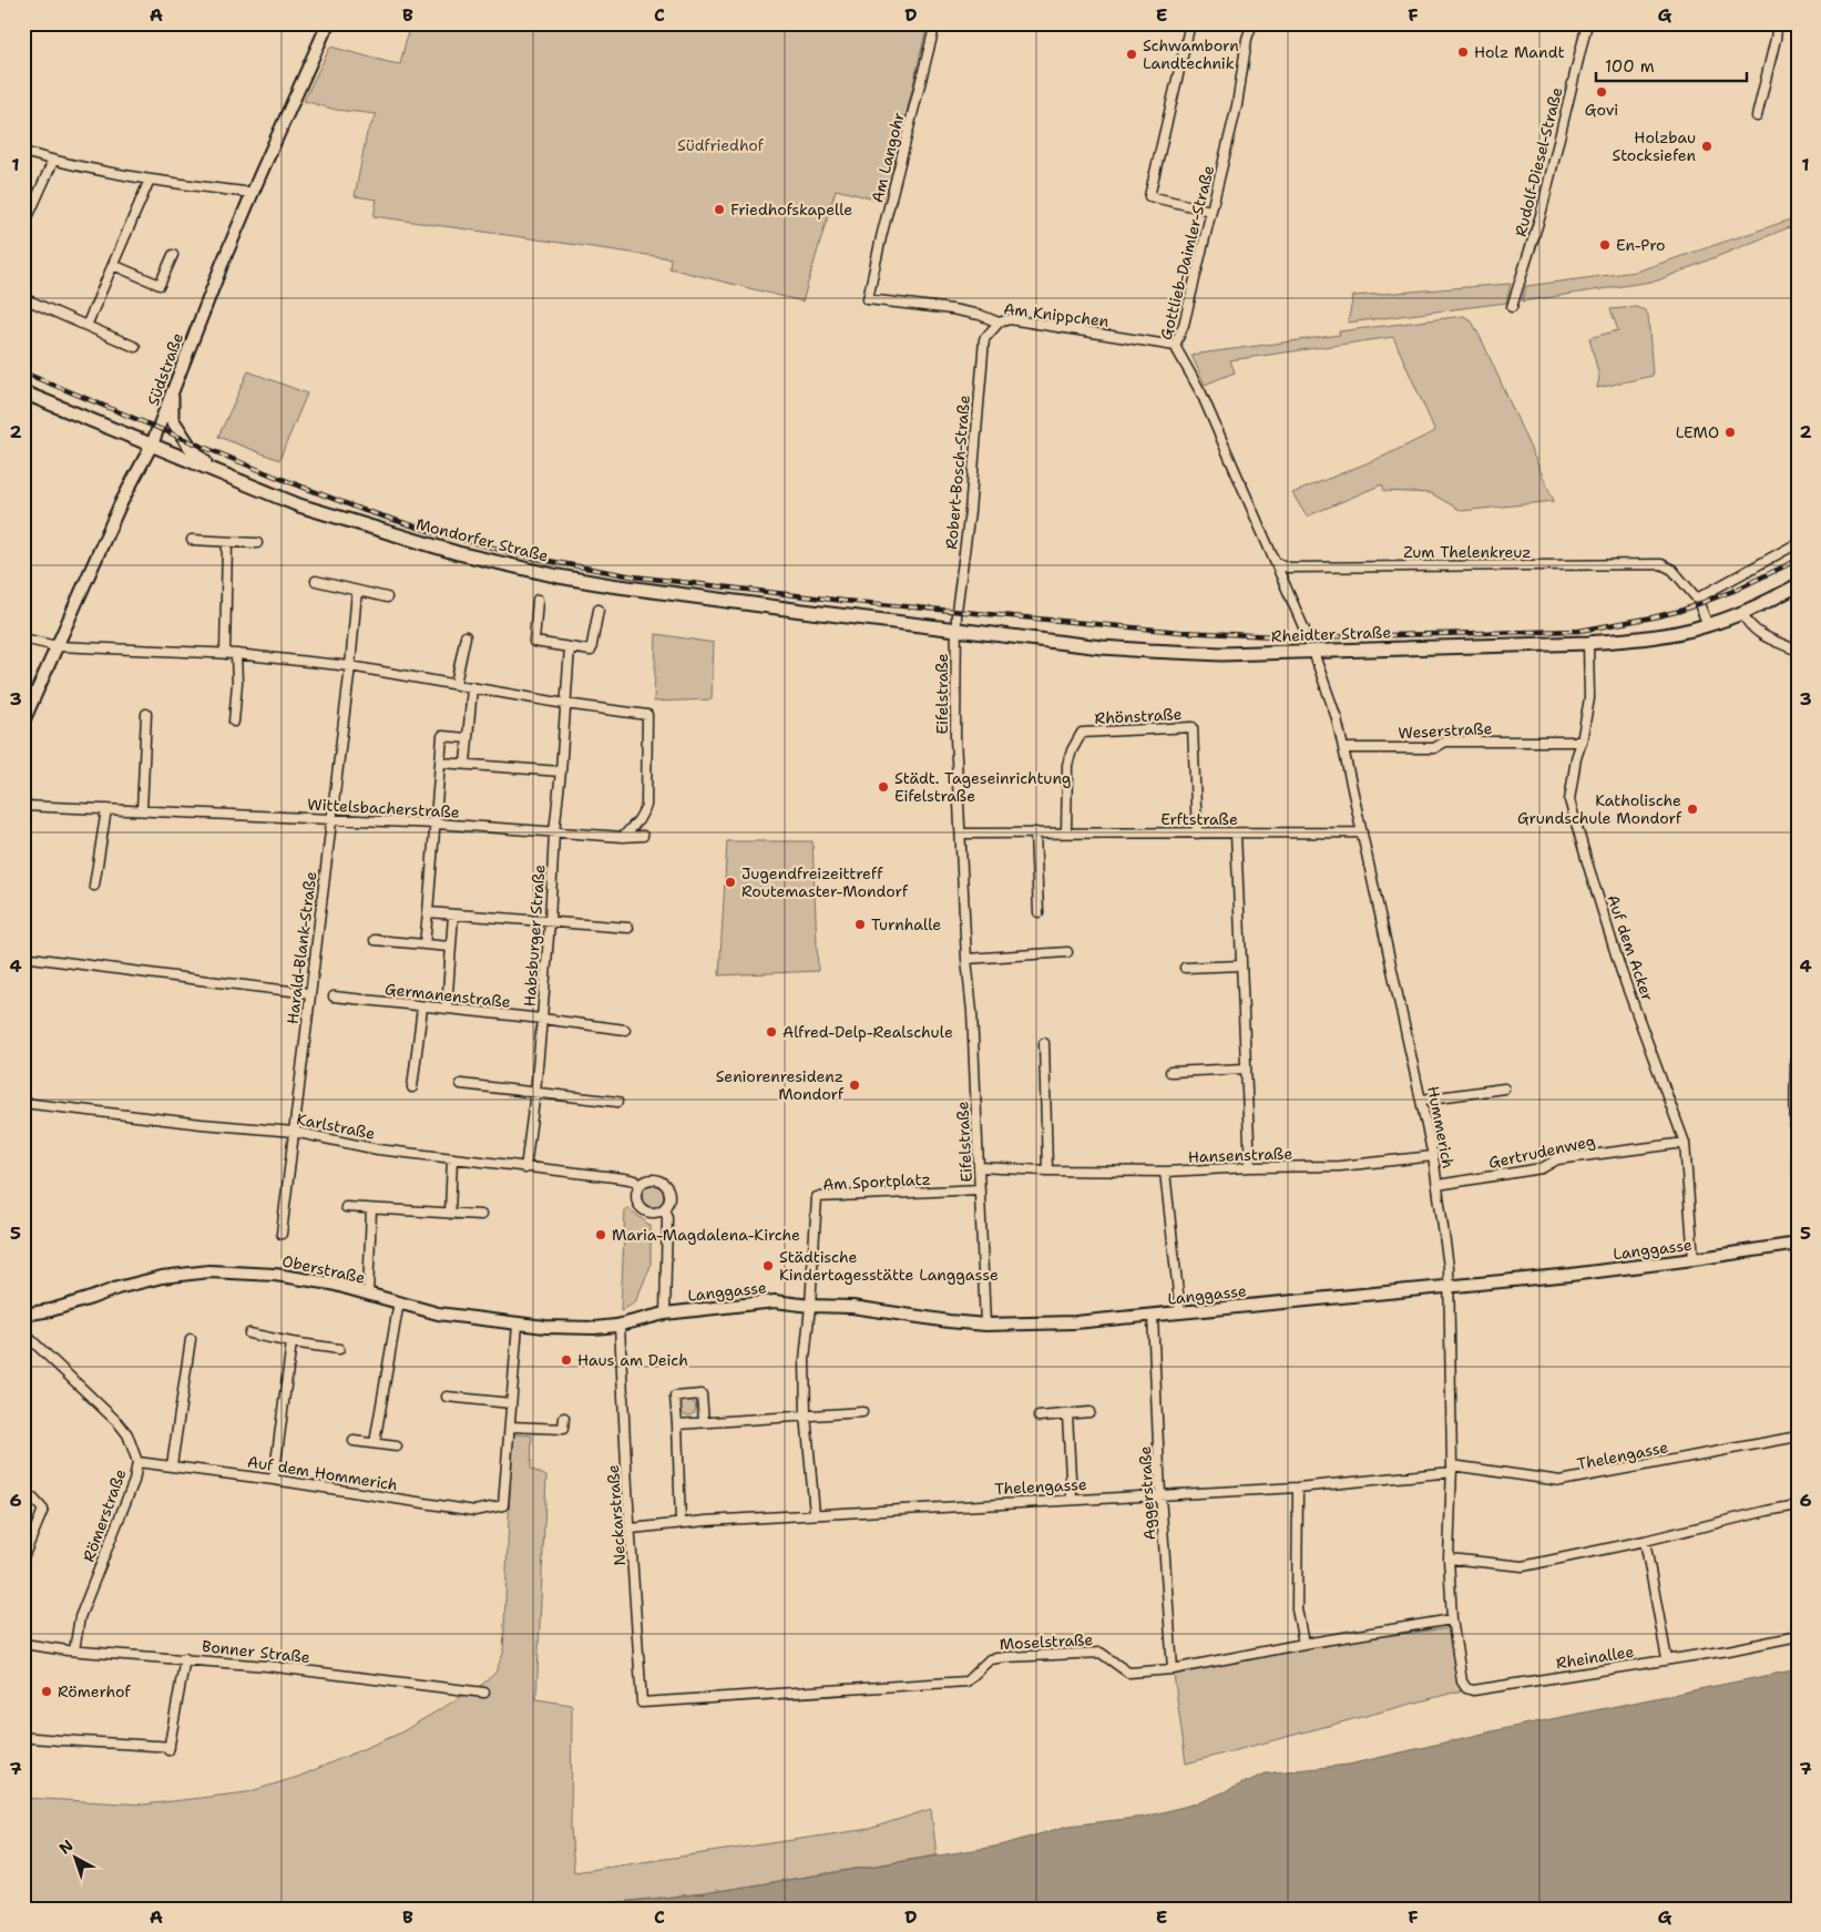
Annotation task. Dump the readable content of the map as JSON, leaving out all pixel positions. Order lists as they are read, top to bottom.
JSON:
{
  "streets": {
    "main road": ["Mondorfer Straße", "Rheidter Straße"],
    "street": [
      "Am Langohr",
      "Rudolf-Diesel-Straße",
      "Gottlieb-Daimler-Straße",
      "Am Knippchen",
      "Südstraße",
      "Robert-Bosch-Straße",
      "Zum Thelenkreuz",
      "Eifelstraße",
      "Rhönstraße",
      "Weserstraße",
      "Wittelsbacherstraße",
      "Erftstraße",
      "Habsburger Straße",
      "Harald-Blank-Straße",
      "Auf dem Acker",
      "Germanenstraße",
      "Karlstraße",
      "Hummerich",
      "Gertrudenweg",
      "Hansenstraße",
      "Am Sportplatz",
      "Langgasse",
      "Oberstraße",
      "Thelengasse",
      "Auf dem Hommerich",
      "Aggerstraße",
      "Römerstraße",
      "Neckarstraße",
      "Moselstraße",
      "Bonner Straße",
      "Rheinallee"
    ]
  },
  "crossings": [
    ["Am Langohr", "Am Knippchen"],
    ["Gottlieb-Daimler-Straße", "Am Knippchen"],
    ["Gottlieb-Daimler-Straße", "Zum Thelenkreuz"],
    ["Am Knippchen", "Robert-Bosch-Straße"],
    ["Südstraße", "Mondorfer Straße"],
    ["Robert-Bosch-Straße", "Mondorfer Straße"],
    ["Robert-Bosch-Straße", "Rheidter Straße"],
    ["Robert-Bosch-Straße", "Eifelstraße"],
    ["Mondorfer Straße", "Rheidter Straße"],
    ["Mondorfer Straße", "Eifelstraße"],
    ["Rheidter Straße", "Eifelstraße"],
    ["Rheidter Straße", "Auf dem Acker"],
    ["Rheidter Straße", "Hummerich"],
    ["Eifelstraße", "Erftstraße"],
    ["Eifelstraße", "Hansenstraße"],
    ["Eifelstraße", "Am Sportplatz"],
    ["Eifelstraße", "Langgasse"],
    ["Rhönstraße", "Erftstraße"],
    ["Weserstraße", "Auf dem Acker"],
    ["Weserstraße", "Hummerich"],
    ["Wittelsbacherstraße", "Habsburger Straße"],
    ["Wittelsbacherstraße", "Harald-Blank-Straße"],
    ["Erftstraße", "Hummerich"],
    ["Habsburger Straße", "Germanenstraße"],
    ["Habsburger Straße", "Karlstraße"],
    ["Harald-Blank-Straße", "Karlstraße"],
    ["Auf dem Acker", "Gertrudenweg"],
    ["Auf dem Acker", "Langgasse"],
    ["Karlstraße", "Langgasse"],
    ["Hummerich", "Gertrudenweg"],
    ["Hummerich", "Hansenstraße"],
    ["Hummerich", "Langgasse"],
    ["Hummerich", "Thelengasse"],
    ["Hummerich", "Moselstraße"],
    ["Hummerich", "Rheinallee"],
    ["Am Sportplatz", "Langgasse"],
    ["Langgasse", "Oberstraße"],
    ["Langgasse", "Aggerstraße"],
    ["Langgasse", "Neckarstraße"],
    ["Oberstraße", "Neckarstraße"],
    ["Thelengasse", "Aggerstraße"],
    ["Thelengasse", "Neckarstraße"],
    ["Auf dem Hommerich", "Römerstraße"],
    ["Aggerstraße", "Moselstraße"],
    ["Römerstraße", "Bonner Straße"],
    ["Neckarstraße", "Moselstraße"],
    ["Moselstraße", "Rheinallee"]
  ],
  "parks": ["Südfriedhof"],
  "places": [
    "Holz Mandt",
    "Schwamborn Landtechnik",
    "Govi",
    "Holzbau Stocksiefen",
    "Friedhofskapelle",
    "En-Pro",
    "LEMO",
    "Städt. Tageseinrichtung Eifelstraße",
    "Katholische Grundschule Mondorf",
    "Jugendfreizeittreff Routemaster-Mondorf",
    "Turnhalle",
    "Alfred-Delp-Realschule",
    "Seniorenresidenz Mondorf",
    "Maria-Magdalena-Kirche",
    "Städtische Kindertagesstätte Langgasse",
    "Haus am Deich",
    "Römerhof"
  ],
  "scale_bar": "100 m",
  "north": "top left",
  "grid": {
    "columns": [
      "A",
      "B",
      "C",
      "D",
      "E",
      "F",
      "G"
    ],
    "rows": [
      "1",
      "2",
      "3",
      "4",
      "5",
      "6",
      "7"
    ]
  }
}
